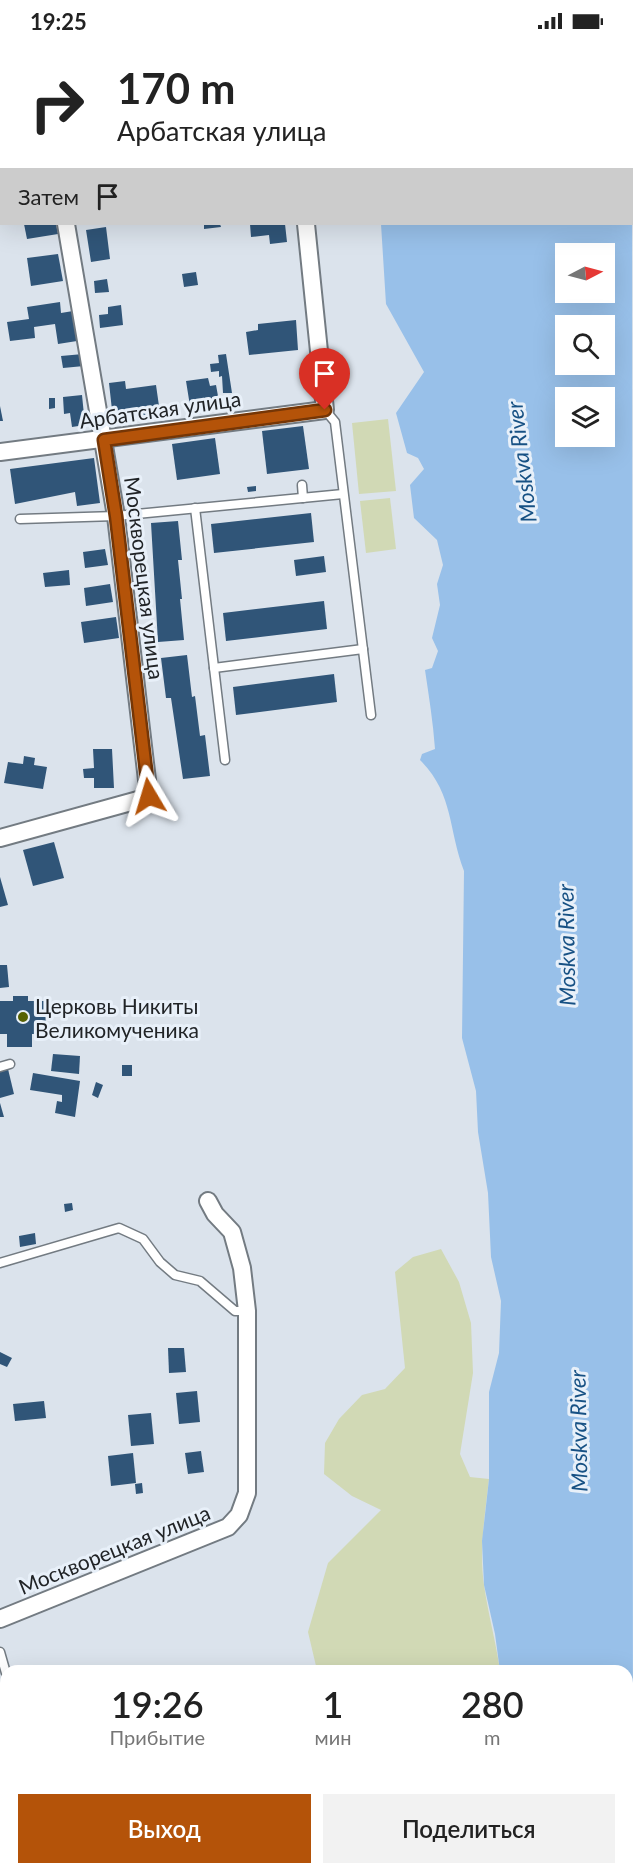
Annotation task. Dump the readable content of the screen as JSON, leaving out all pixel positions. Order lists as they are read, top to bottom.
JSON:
{
  "streets": {
    "street": ["Арбатская улица", "Москворецкая улица"]
  },
  "crossings": [
    ["Арбатская улица", "Москворецкая улица"]
  ],
  "water": ["Moskva River"],
  "places": ["Церковь Никиты Великомученика"],
  "north": "right",
  "page": {
    "status": "19:25",
    "turn": ["170 m", "Арбатская улица"],
    "then": "Затем",
    "eta": [
      "19:26",
      "Прибытие",
      "1",
      "мин",
      "280",
      "m"
    ],
    "buttons": ["Выход", "Поделиться"]
  }
}
